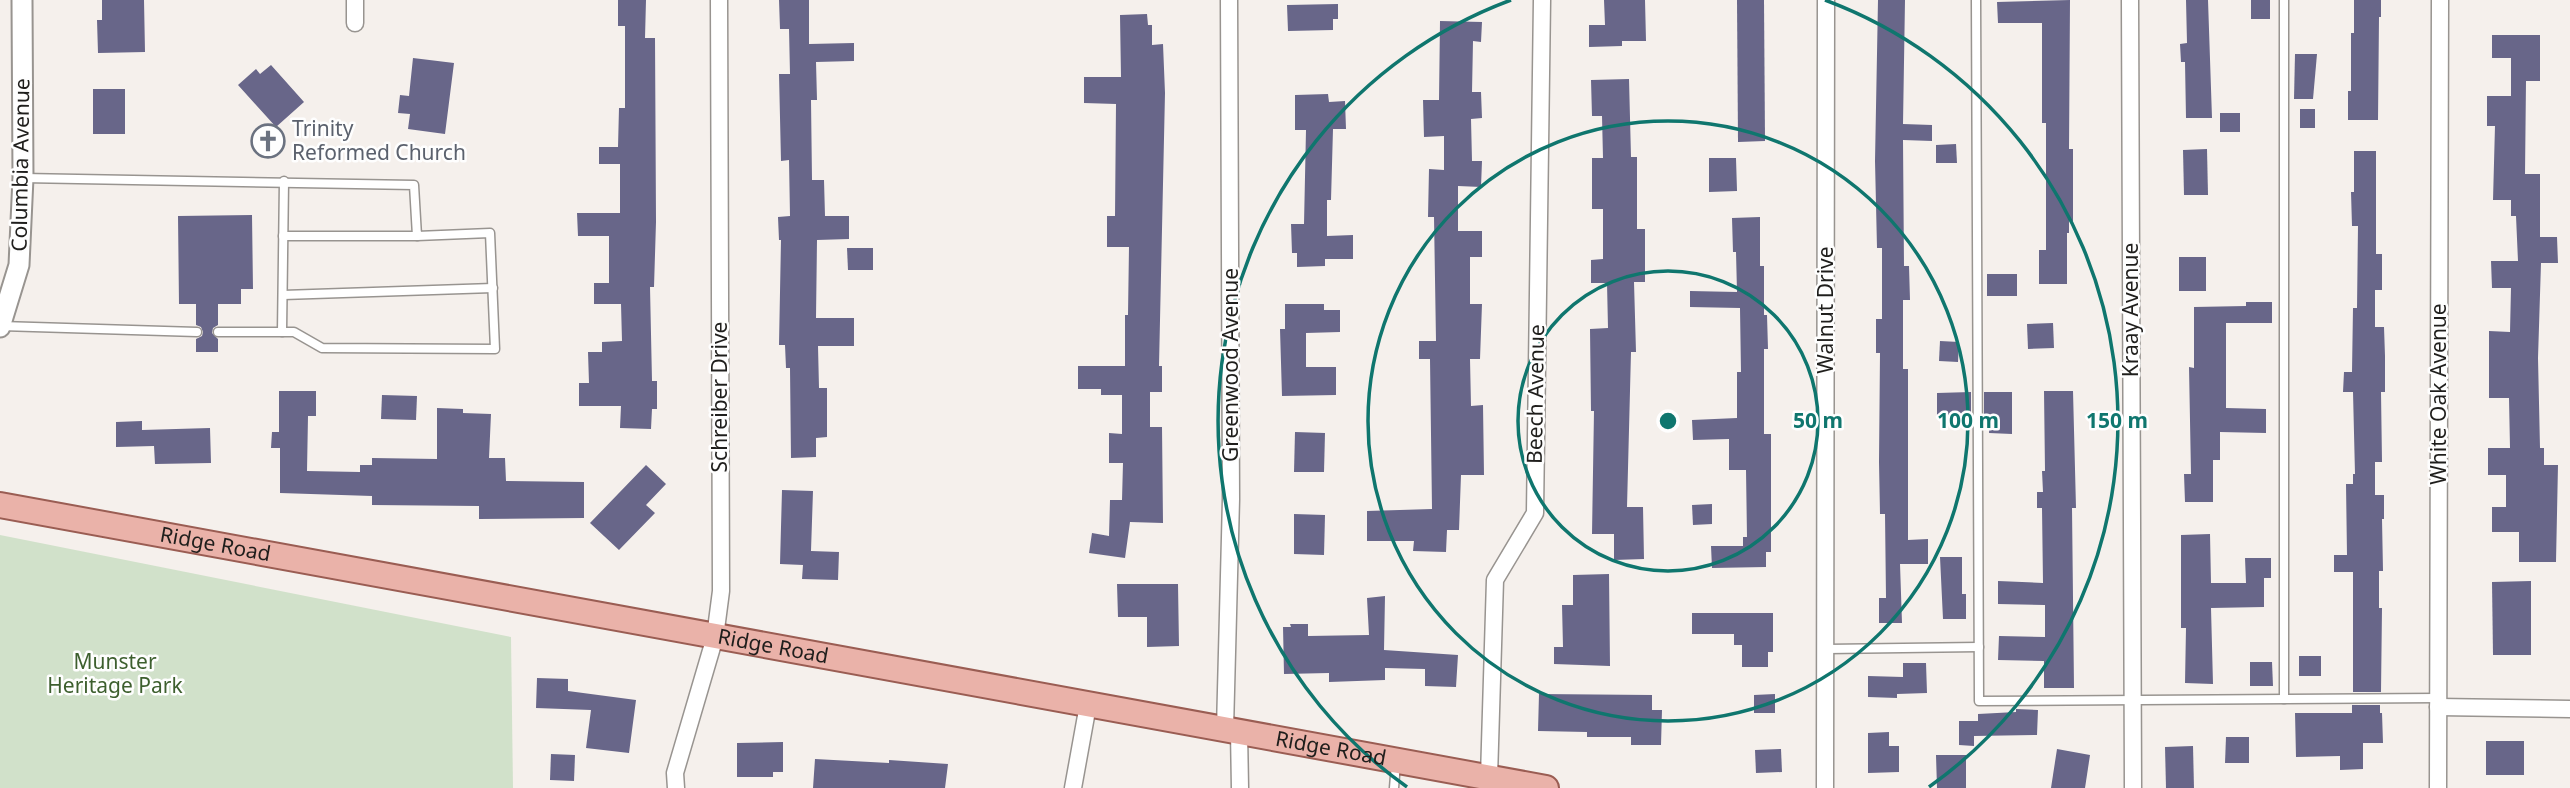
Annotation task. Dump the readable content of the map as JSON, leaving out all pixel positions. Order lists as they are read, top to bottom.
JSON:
{
  "streets": {
    "main road": ["Ridge Road"],
    "street": [
      "Columbia Avenue",
      "Walnut Drive",
      "Kraay Avenue",
      "Greenwood Avenue",
      "Beech Avenue",
      "White Oak Avenue",
      "Schreiber Drive"
    ]
  },
  "crossings": [
    ["Greenwood Avenue", "Ridge Road"],
    ["Beech Avenue", "Ridge Road"],
    ["Schreiber Drive", "Ridge Road"]
  ],
  "parks": ["Munster Heritage Park"],
  "places": {
    "church": ["Trinity Reformed Church"]
  },
  "rings": ["50 m", "100 m", "150 m"]
}
